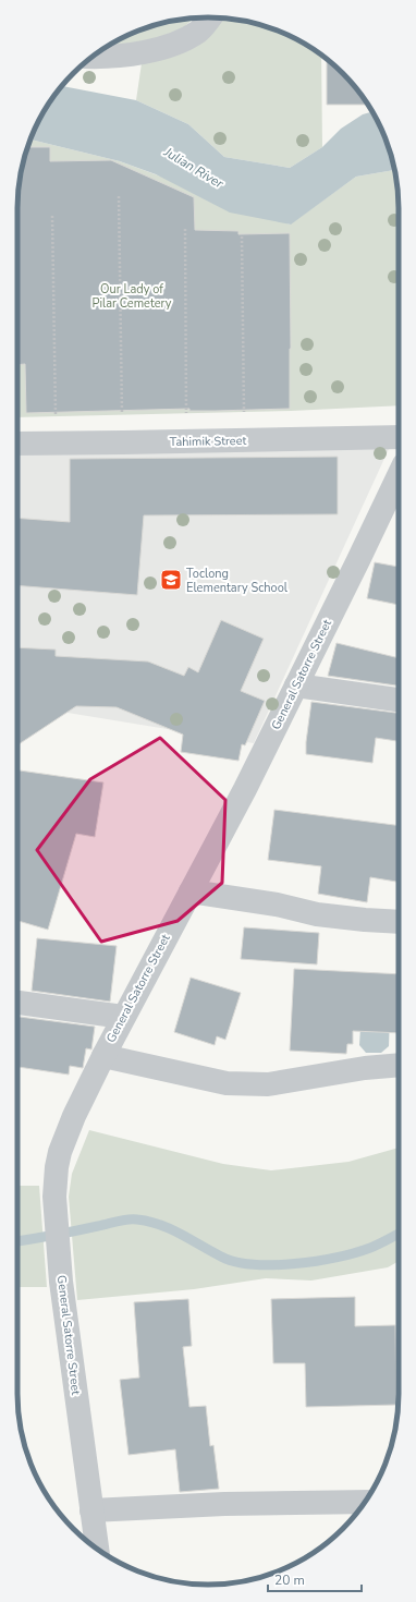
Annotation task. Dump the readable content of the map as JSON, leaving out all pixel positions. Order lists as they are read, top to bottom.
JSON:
{
  "streets": {
    "street": ["Tahimik Street", "General Satorre Street"]
  },
  "water": ["Julian River"],
  "parks": ["Our Lady of Pilar Cemetery"],
  "places": {
    "school or university": ["Toclong Elementary School"]
  },
  "scale_bar": "20 m"
}
